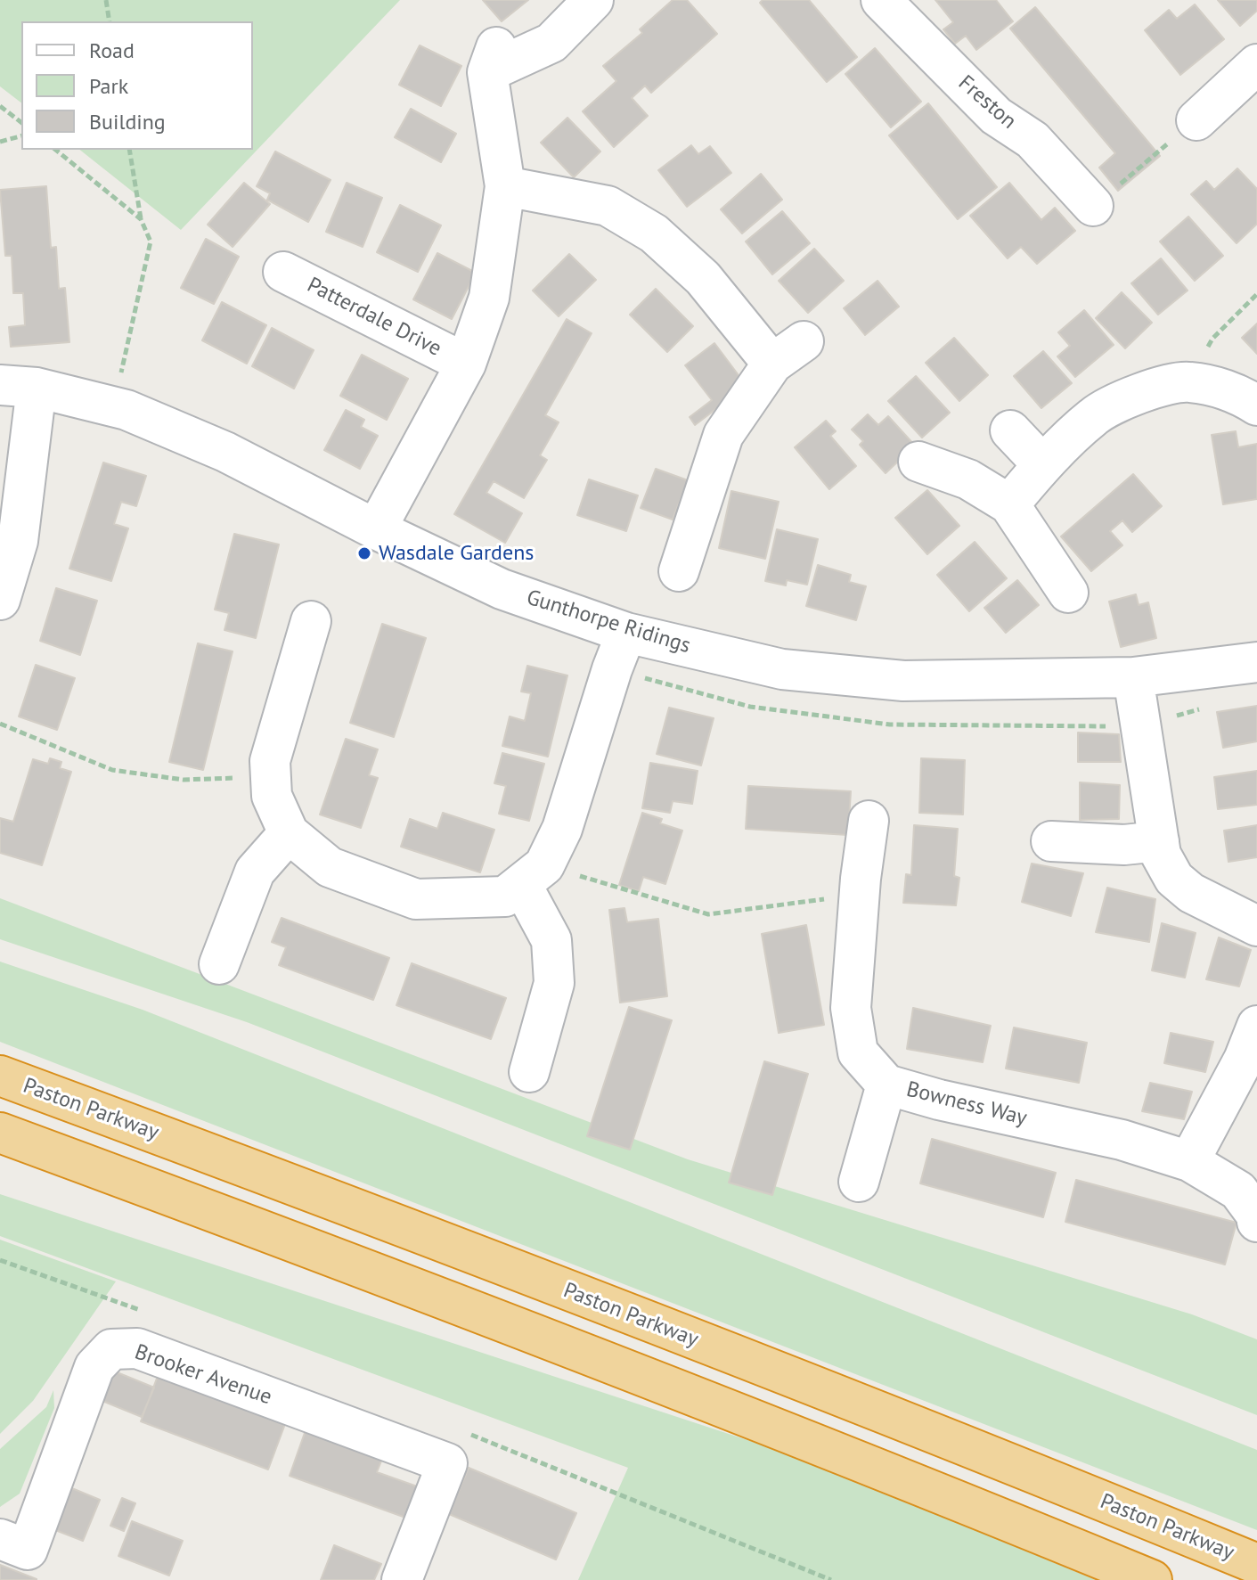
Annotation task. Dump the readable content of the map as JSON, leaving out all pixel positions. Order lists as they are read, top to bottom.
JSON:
{
  "streets": {
    "highway": ["Paston Parkway"],
    "street": [
      "Freston",
      "Patterdale Drive",
      "Gunthorpe Ridings",
      "Bowness Way",
      "Brooker Avenue"
    ]
  },
  "crossings": [
    ["Patterdale Drive", "Gunthorpe Ridings"]
  ],
  "places": ["Wasdale Gardens"],
  "legend": ["Road", "Park", "Building"]
}
